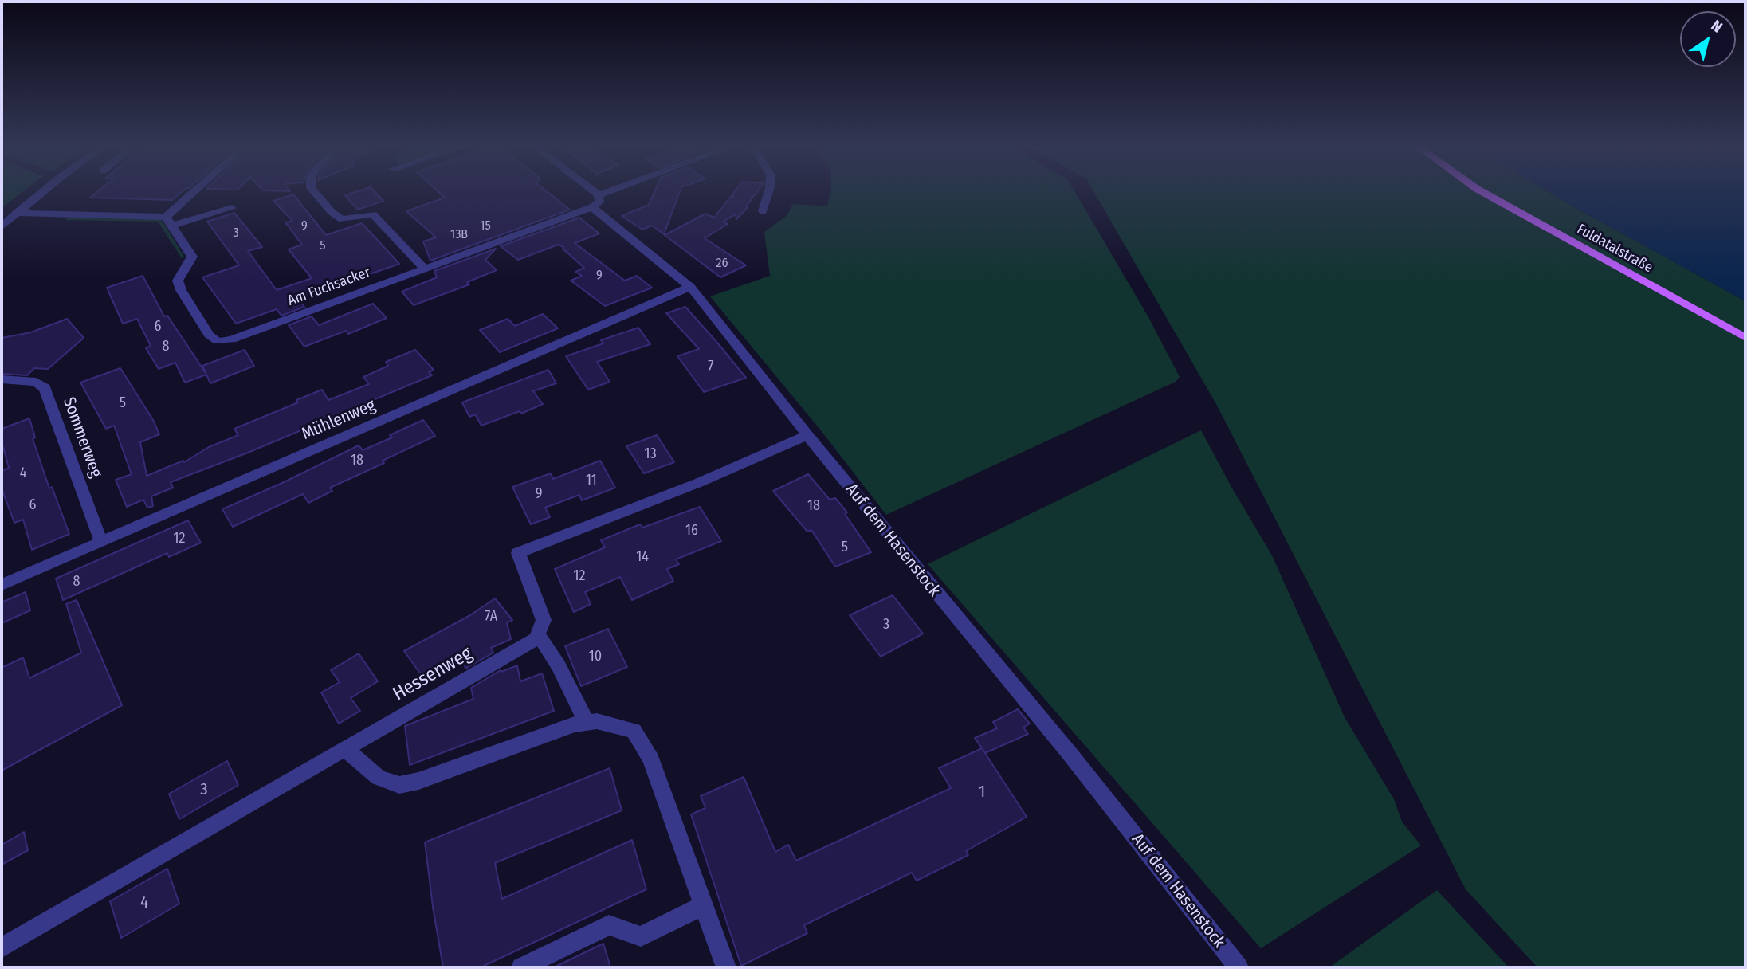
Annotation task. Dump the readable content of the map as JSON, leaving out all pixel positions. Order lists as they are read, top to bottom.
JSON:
{
  "streets": {
    "main road": ["Fuldatalstraße"],
    "street": [
      "Am Fuchsacker",
      "Mühlenweg",
      "Sommerweg",
      "Auf dem Hasenstock",
      "Hessenweg"
    ]
  },
  "crossings": [
    ["Am Fuchsacker", "Auf dem Hasenstock"],
    ["Mühlenweg", "Sommerweg"],
    ["Mühlenweg", "Auf dem Hasenstock"]
  ],
  "house_numbers": [
    "9",
    "15",
    "3",
    "13B",
    "5",
    "26",
    "9",
    "6",
    "8",
    "7",
    "5",
    "13",
    "18",
    "4",
    "11",
    "9",
    "6",
    "18",
    "16",
    "12",
    "5",
    "14",
    "12",
    "8",
    "7A",
    "3",
    "10",
    "3",
    "1",
    "4"
  ],
  "north": "top right"
}
